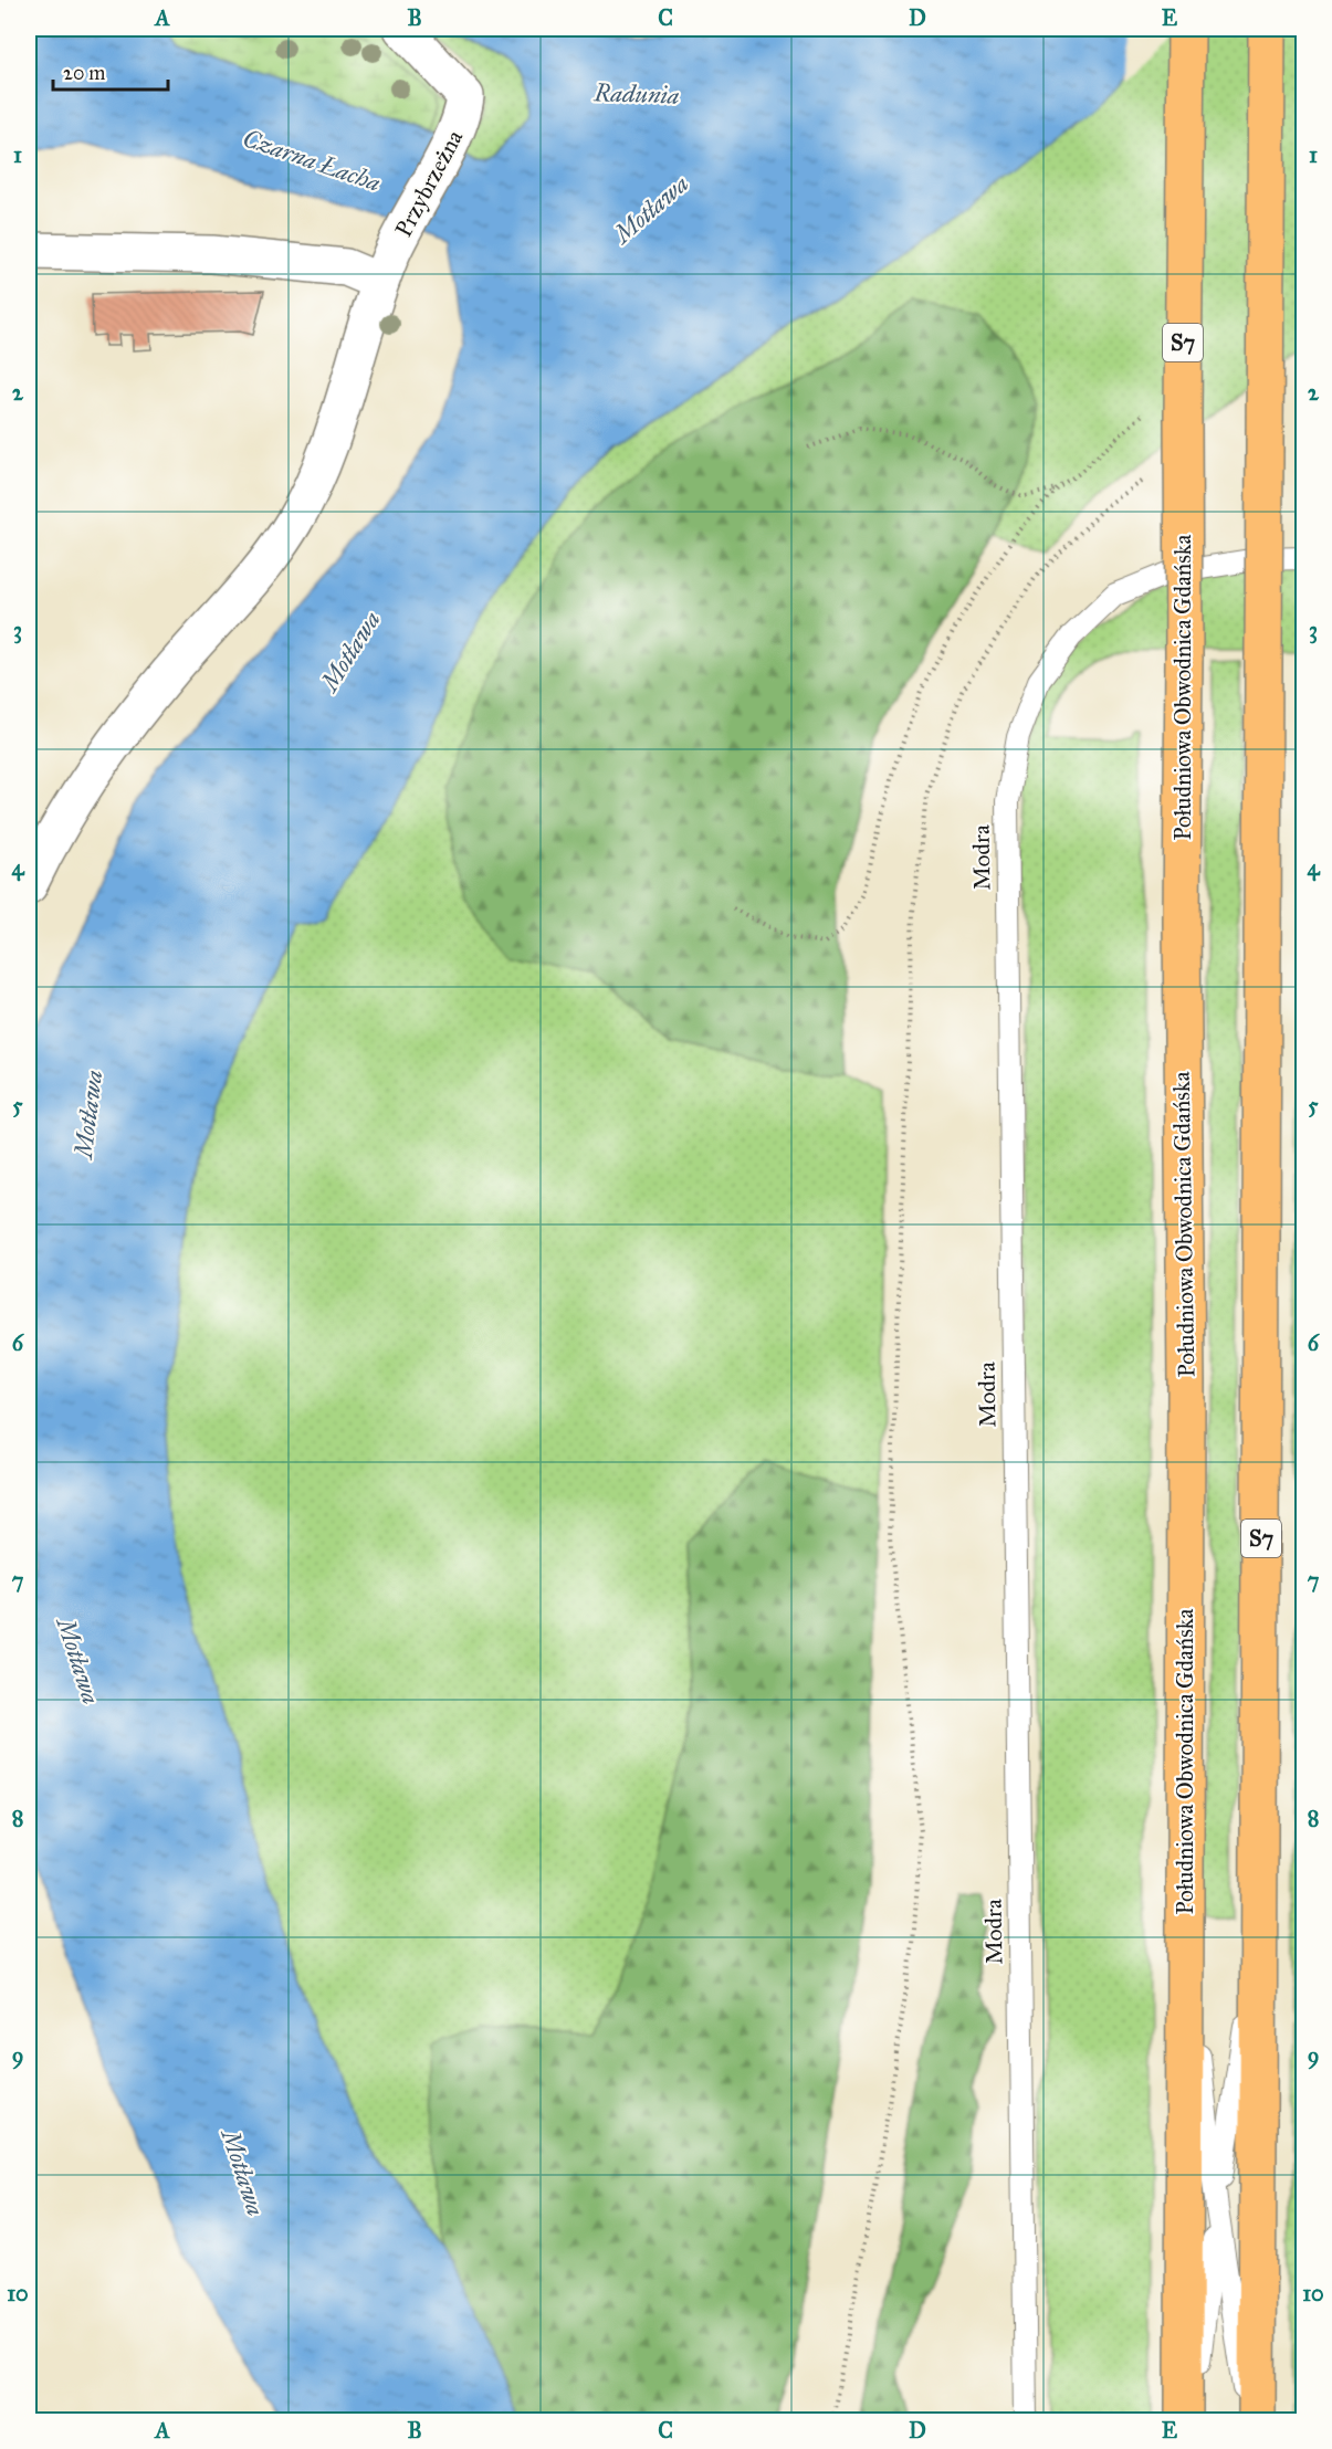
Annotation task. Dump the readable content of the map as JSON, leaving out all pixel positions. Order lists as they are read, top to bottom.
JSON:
{
  "streets": {
    "highway": ["S7", "Południowa Obwodnica Gdańska"],
    "street": ["Przybrzeżna"],
    "lane": ["Modra"]
  },
  "water": ["Radunia", "Czarna Łacha", "Motława"],
  "scale_bar": "20 m",
  "grid": {
    "columns": [
      "A",
      "B",
      "C",
      "D",
      "E"
    ],
    "rows": [
      "1",
      "2",
      "3",
      "4",
      "5",
      "6",
      "7",
      "8",
      "9",
      "10"
    ]
  }
}
